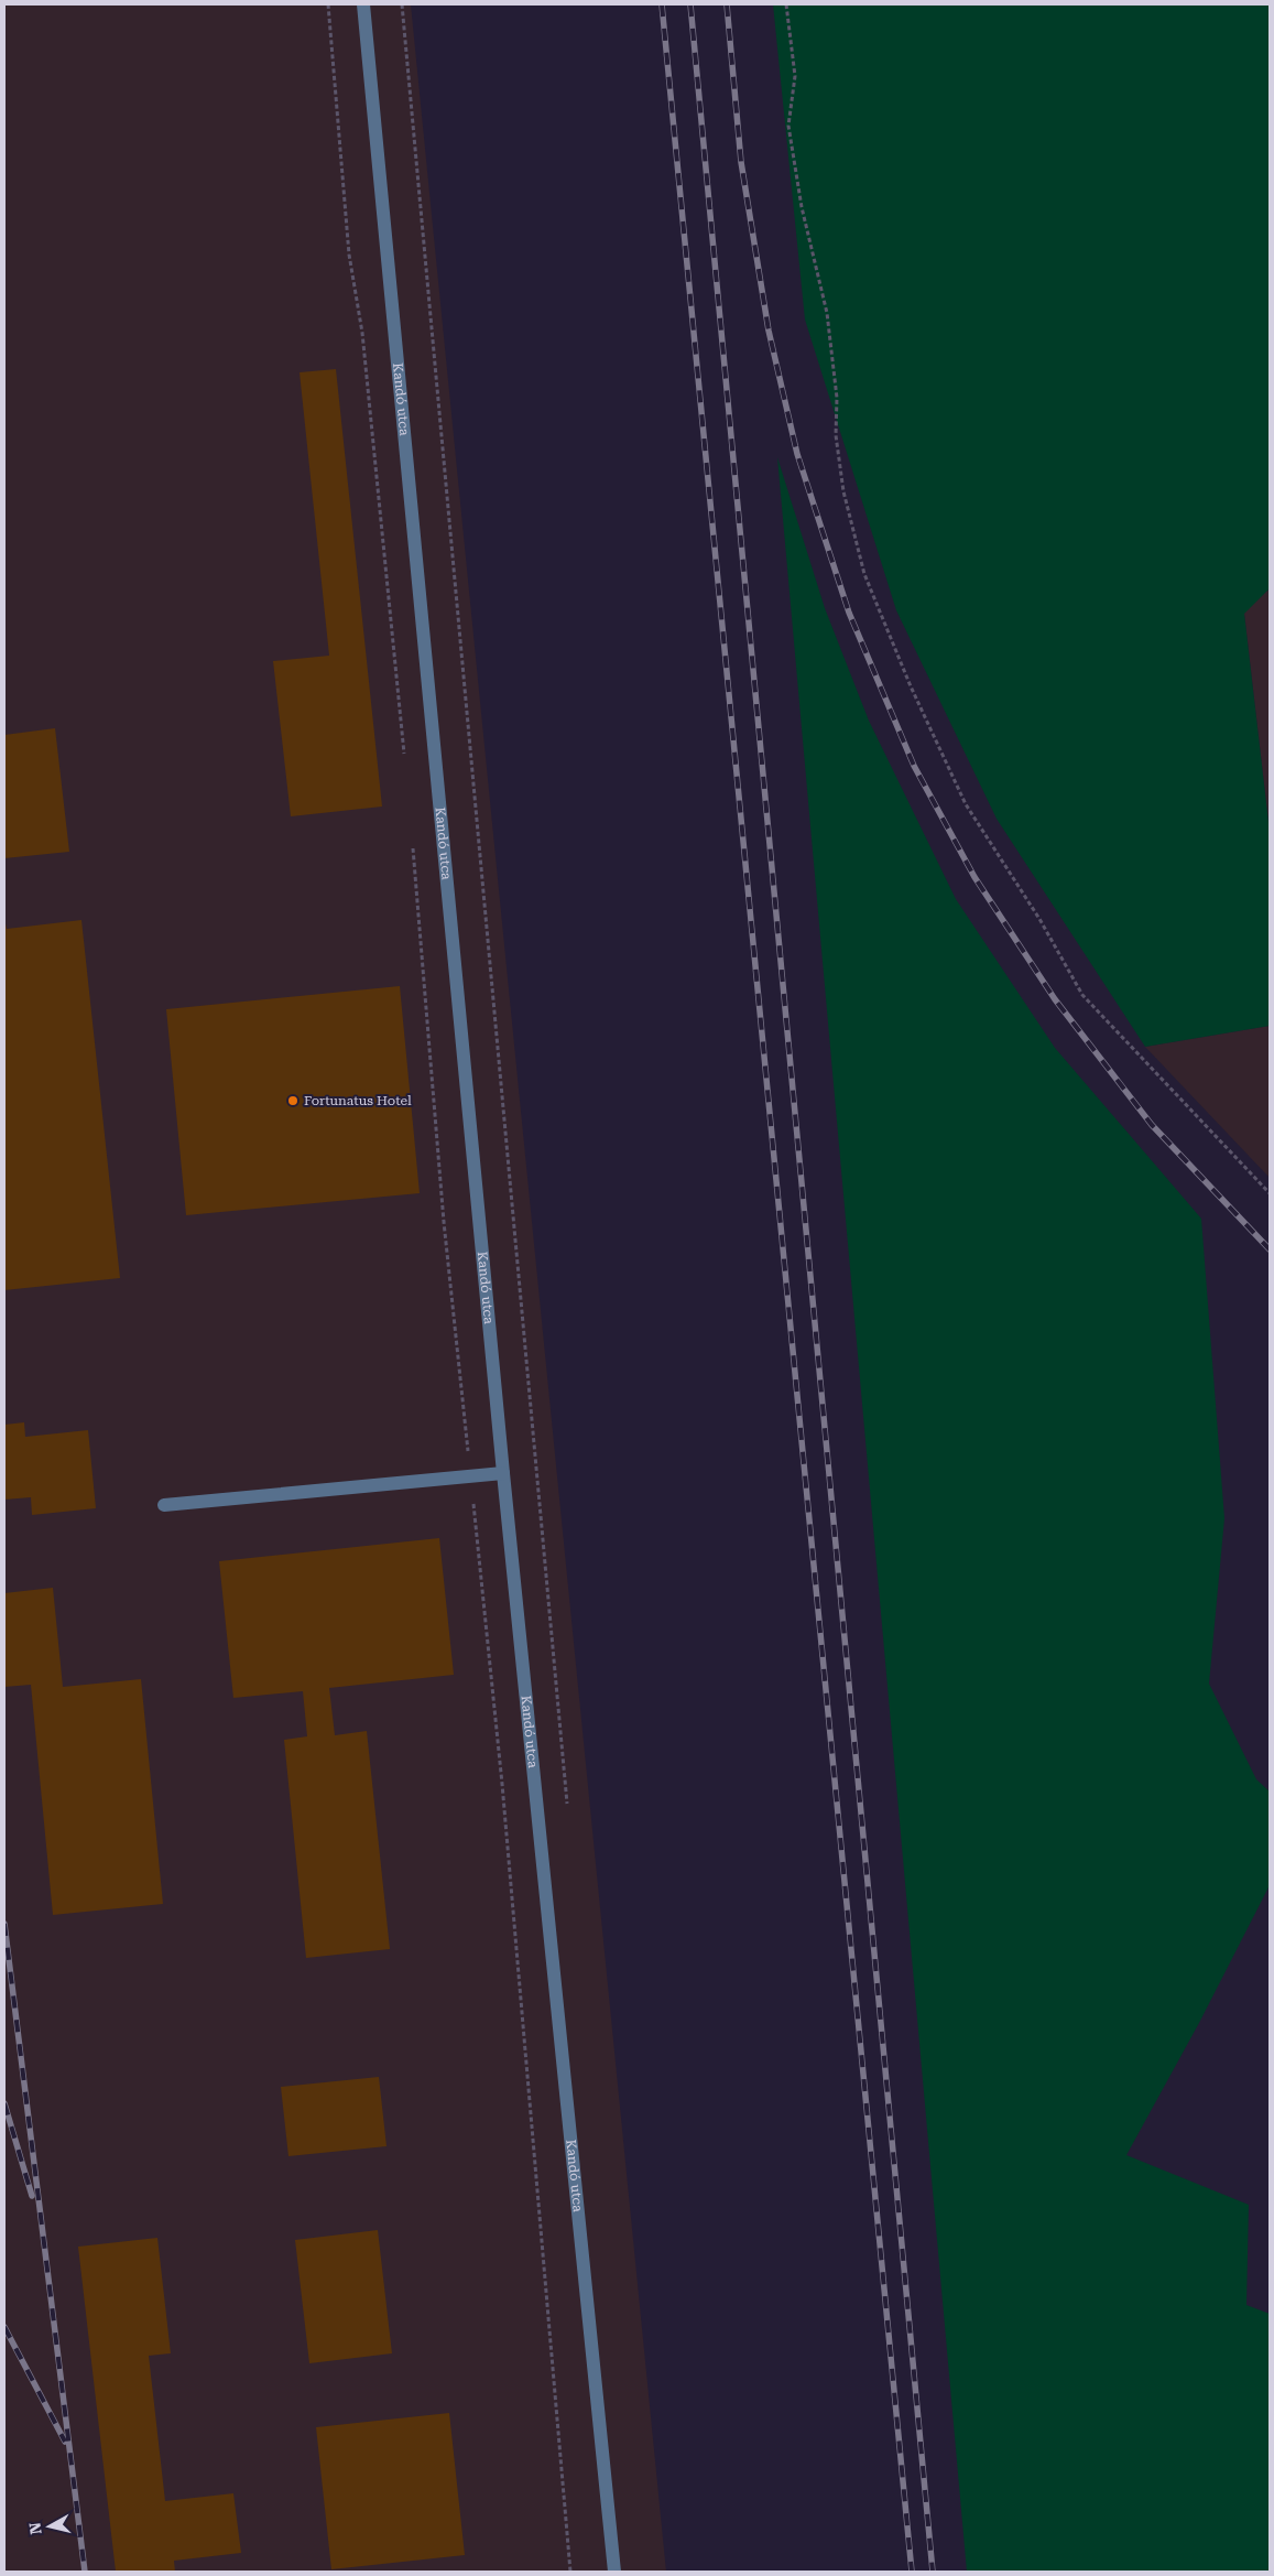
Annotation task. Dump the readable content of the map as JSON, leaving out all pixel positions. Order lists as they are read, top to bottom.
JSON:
{
  "streets": {
    "street": ["Kandó utca"]
  },
  "places": ["Fortunatus Hotel"],
  "north": "left"
}
